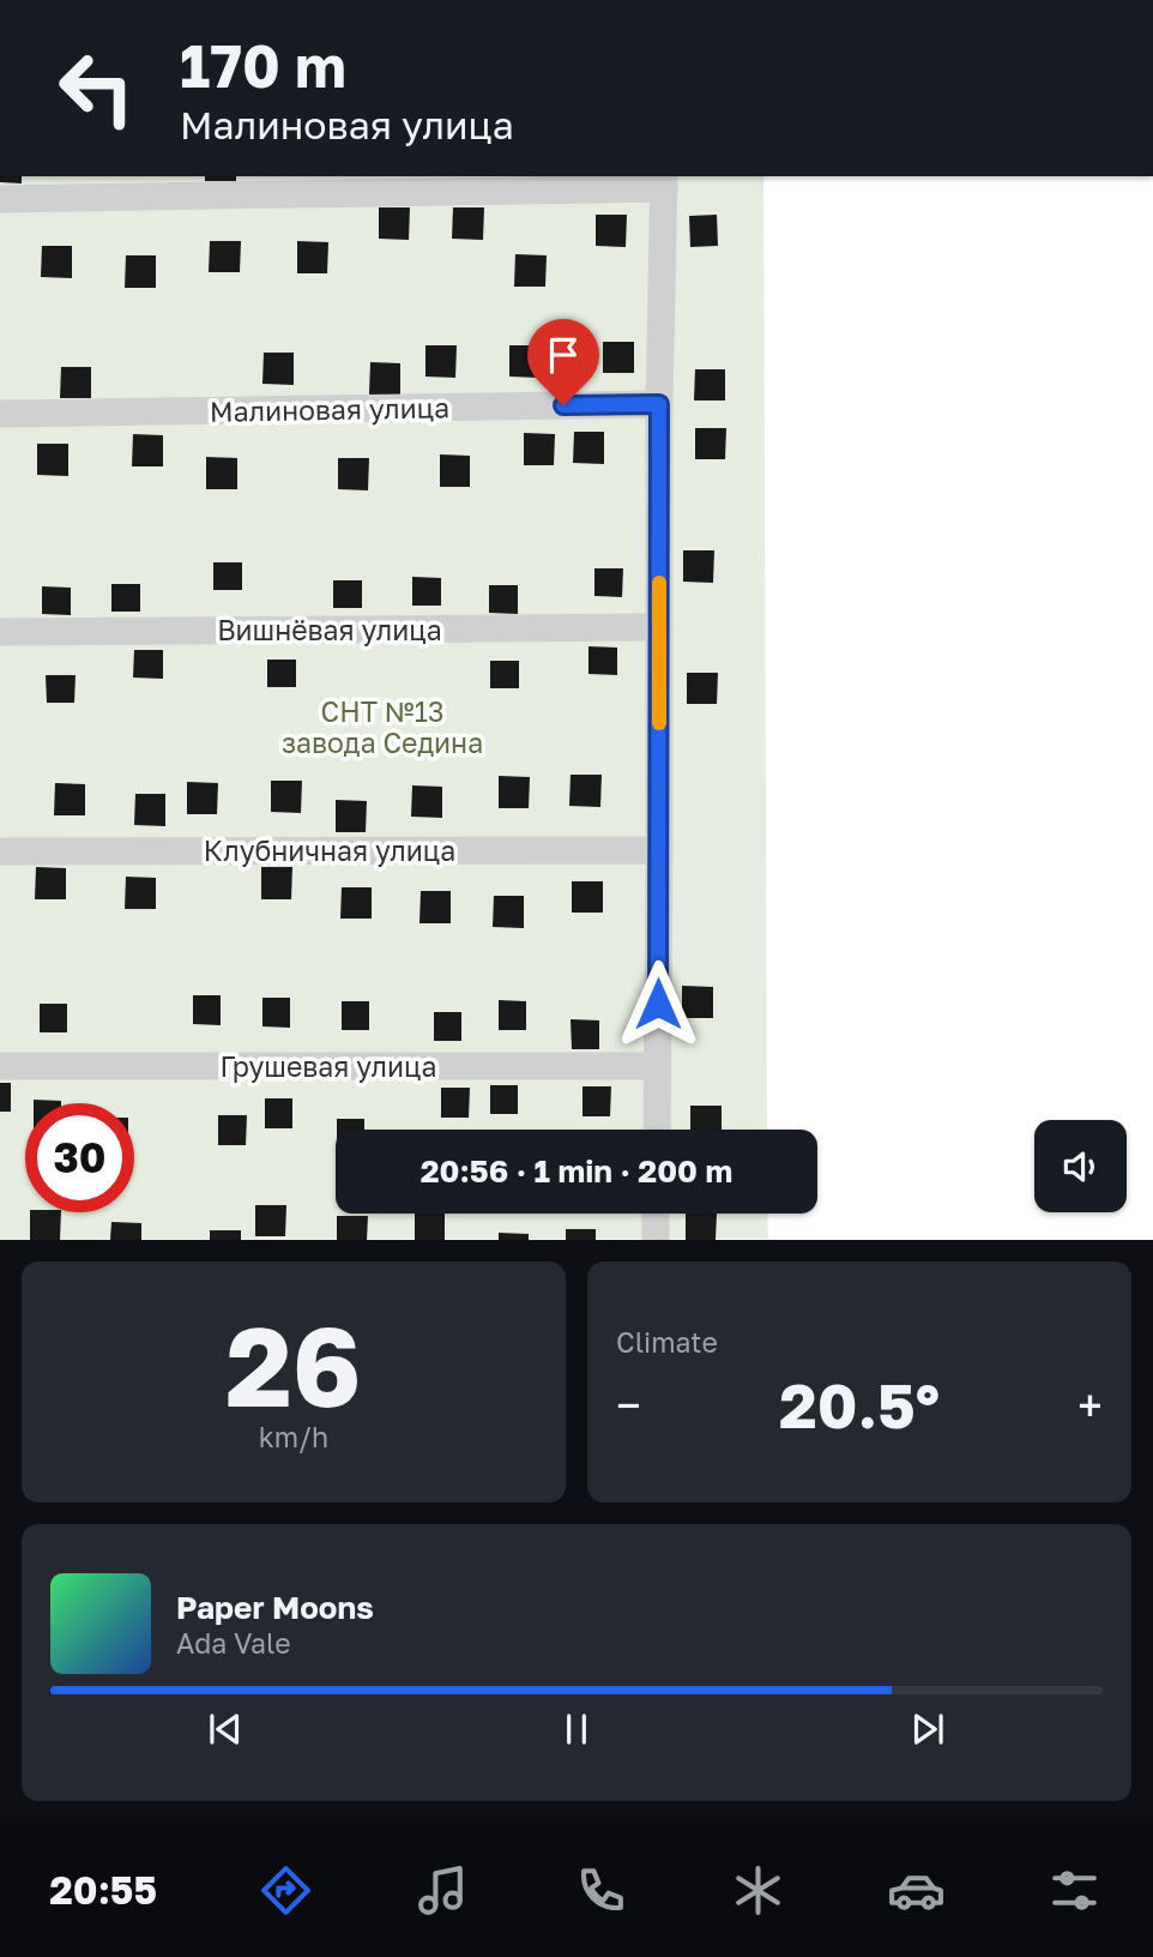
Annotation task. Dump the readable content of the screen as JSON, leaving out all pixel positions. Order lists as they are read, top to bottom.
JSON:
{
  "streets": {
    "street": [
      "Малиновая улица",
      "Вишнёвая улица",
      "Клубничная улица",
      "Грушевая улица"
    ]
  },
  "parks": ["СНТ №13 завода Седина"],
  "page": {
    "turn": ["170 m", "Малиновая улица"],
    "limit": "30",
    "trip": "20:56 · 1 min · 200 m",
    "tile": [
      ["26", "km/h"],
      "Climate"
    ],
    "heat": ["−", "20.5°", "+"],
    "song": ["Paper Moons", "Ada Vale"],
    "tabs": "20:55"
  }
}
